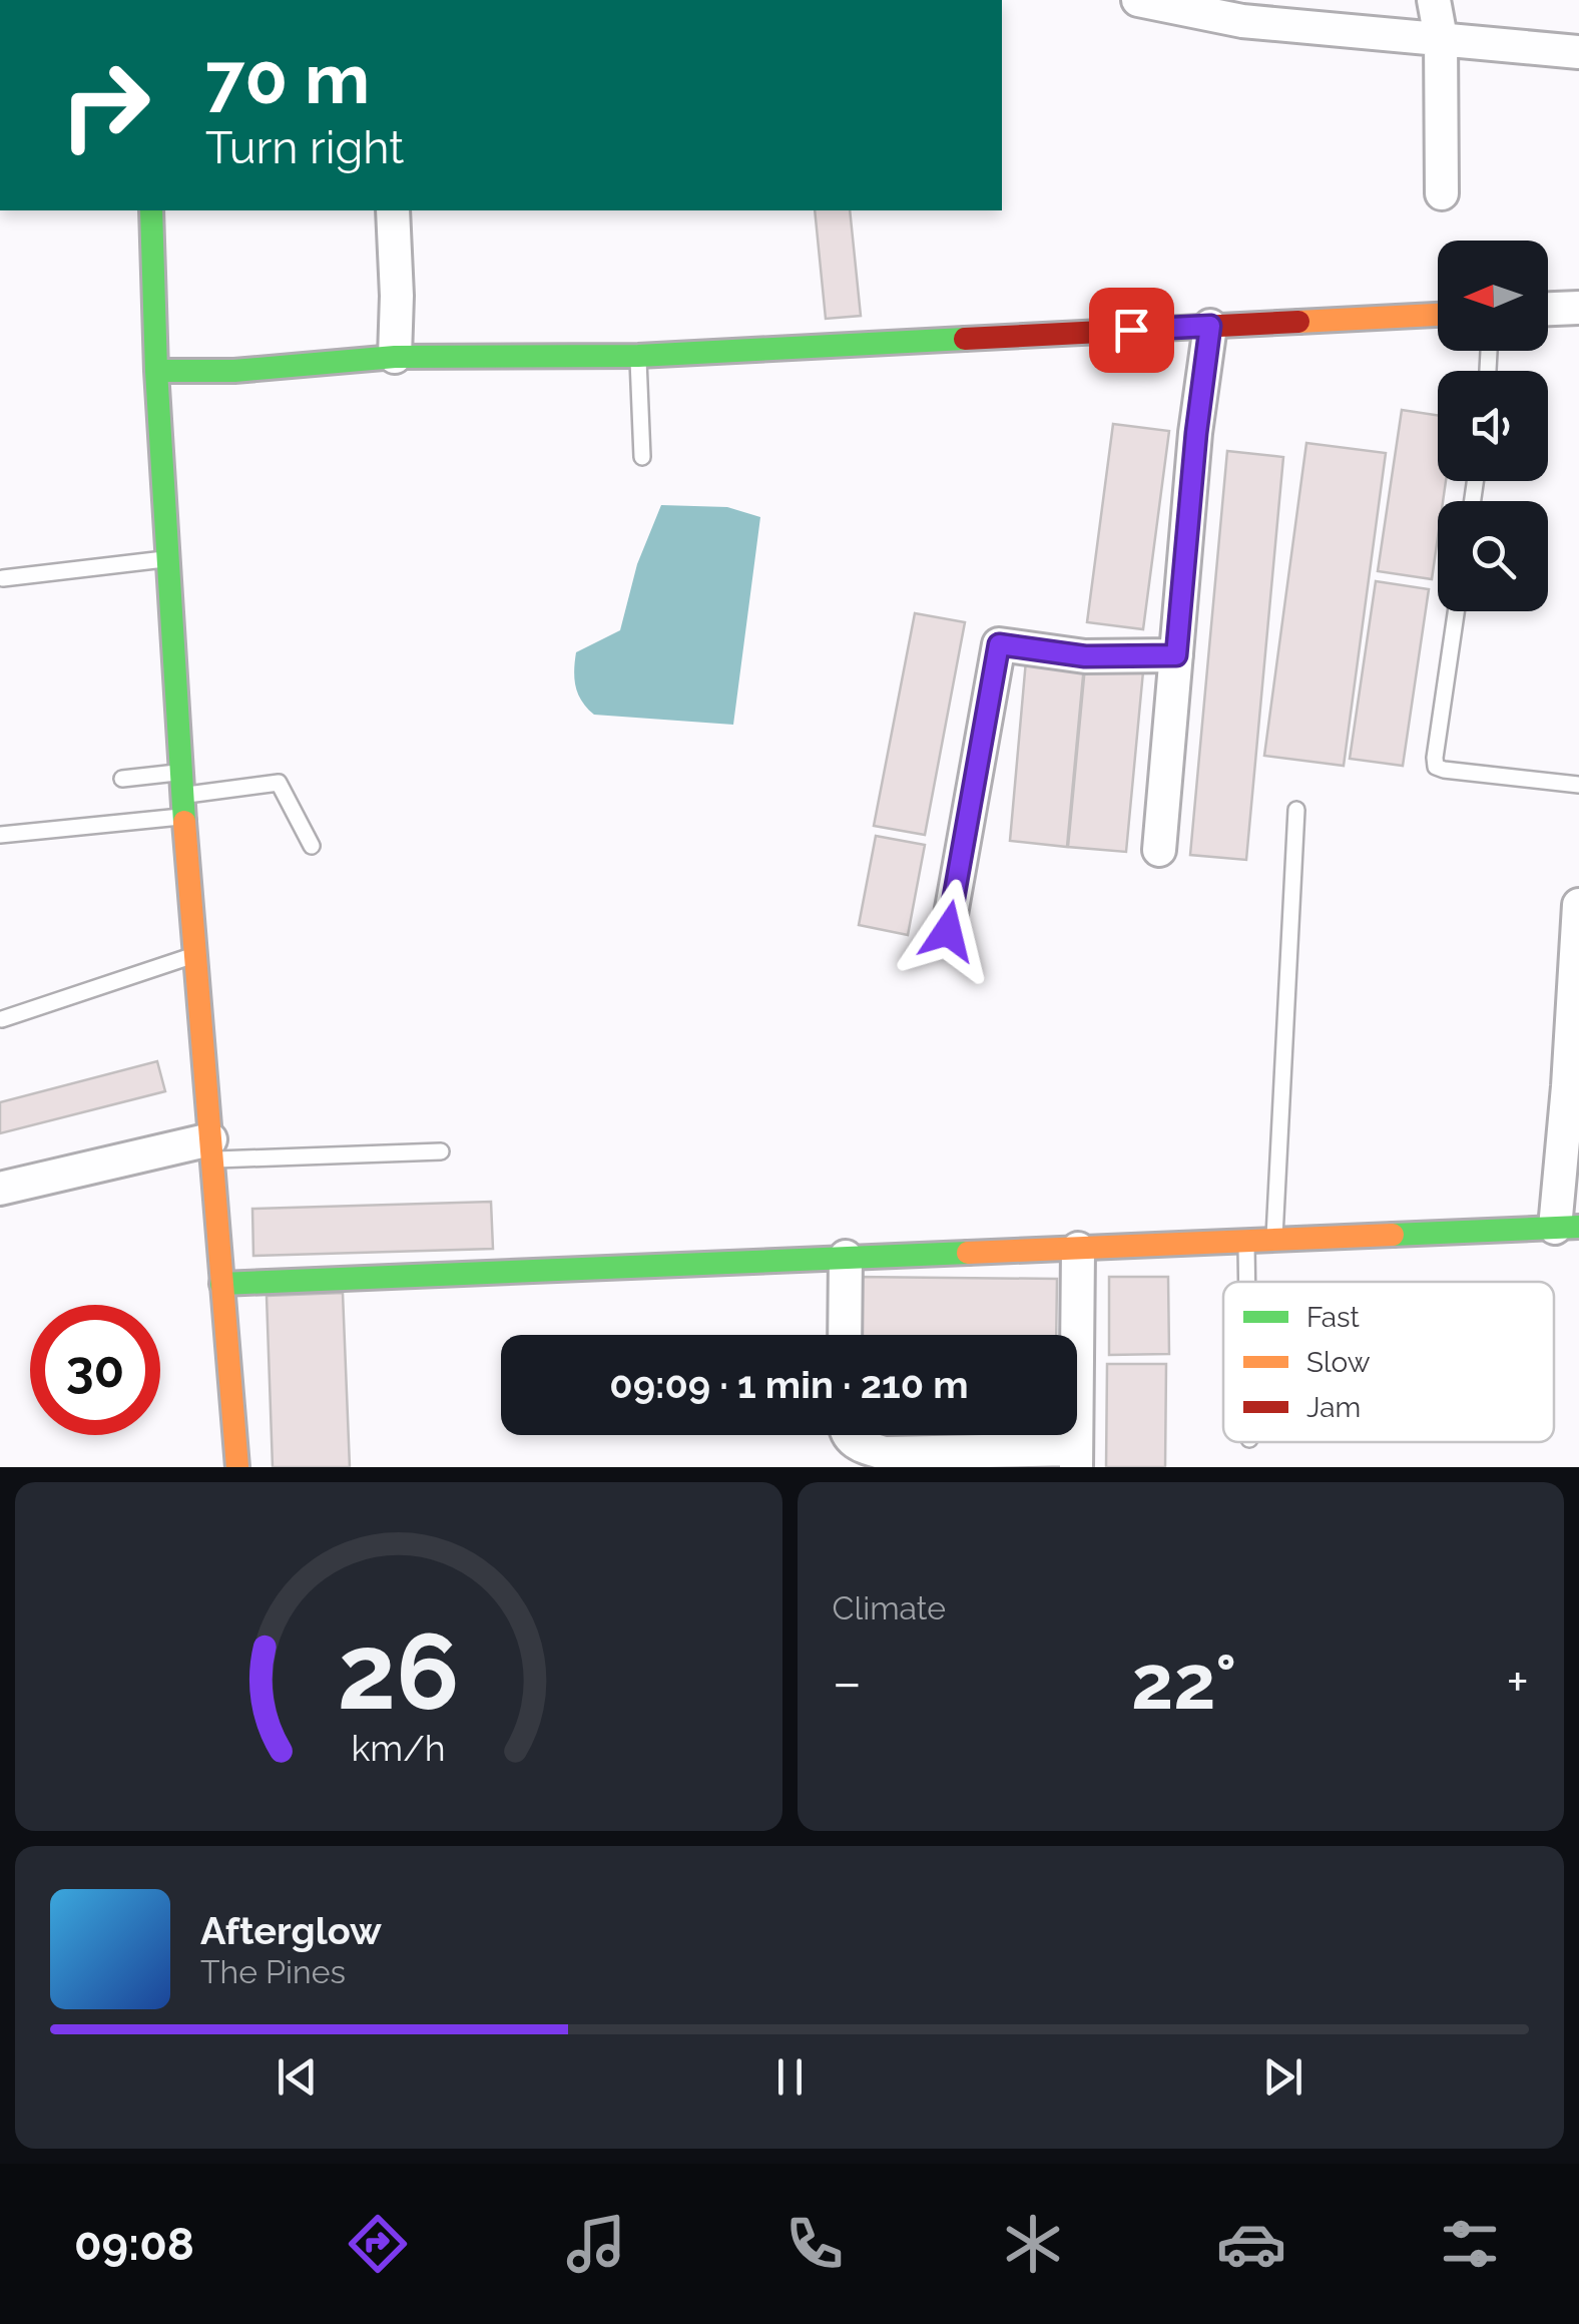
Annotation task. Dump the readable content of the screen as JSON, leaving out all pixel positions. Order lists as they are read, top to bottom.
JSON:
{
  "legend": ["Fast", "Slow", "Jam"],
  "north": "left",
  "page": {
    "turn": ["70 m", "Turn right"],
    "limit": "30",
    "trip": "09:09 · 1 min · 210 m",
    "tile": "Climate",
    "heat": ["−", "22°", "+"],
    "song": ["Afterglow", "The Pines"],
    "tabs": "09:08",
    "gauge": ["26", "km/h"]
  }
}
